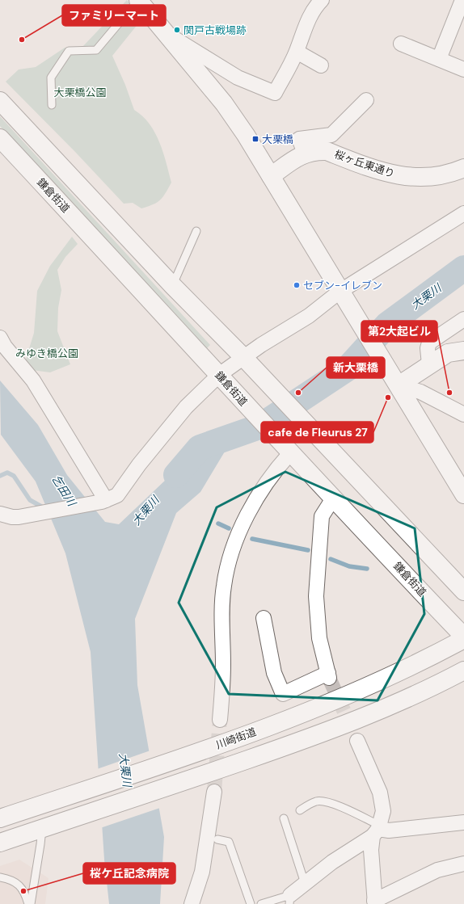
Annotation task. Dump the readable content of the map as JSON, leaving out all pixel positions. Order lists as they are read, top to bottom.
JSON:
{
  "streets": {
    "main road": ["桜ヶ丘東通り", "鎌倉街道", "川崎街道"]
  },
  "water": ["大栗川", "乞田川"],
  "parks": ["大栗橋公園", "みゆき橋公園"],
  "places": {
    "other": [
      "関戸古戦場跡",
      "ファミリーマート",
      "セブン-イレブン",
      "新大栗橋",
      "第2大起ビル",
      "cafe de Fleurus 27",
      "桜ケ丘記念病院"
    ],
    "transit": ["大栗橋"]
  }
}
